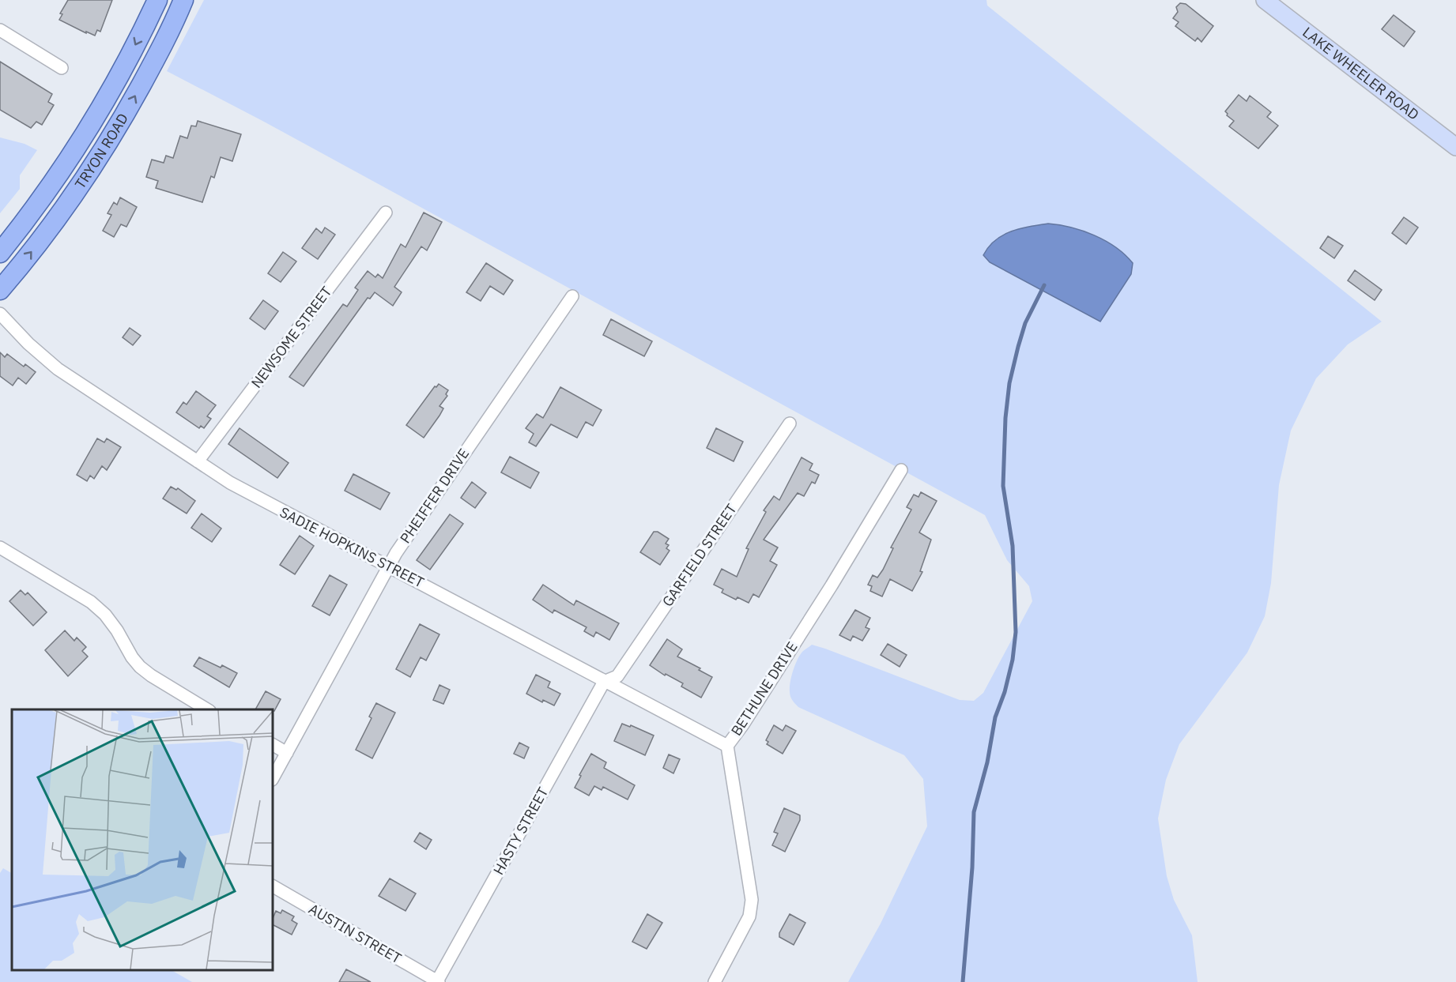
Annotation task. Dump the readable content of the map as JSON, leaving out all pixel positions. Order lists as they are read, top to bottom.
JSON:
{
  "streets": {
    "main road": ["TRYON ROAD"],
    "street": [
      "LAKE WHEELER ROAD",
      "NEWSOME STREET",
      "PHEIFFER DRIVE",
      "SADIE HOPKINS STREET",
      "GARFIELD STREET",
      "BETHUNE DRIVE",
      "HASTY STREET",
      "AUSTIN STREET"
    ]
  },
  "crossings": [
    ["NEWSOME STREET", "SADIE HOPKINS STREET"],
    ["PHEIFFER DRIVE", "SADIE HOPKINS STREET"],
    ["SADIE HOPKINS STREET", "GARFIELD STREET"],
    ["SADIE HOPKINS STREET", "BETHUNE DRIVE"],
    ["SADIE HOPKINS STREET", "HASTY STREET"],
    ["GARFIELD STREET", "HASTY STREET"],
    ["HASTY STREET", "AUSTIN STREET"]
  ]
}
